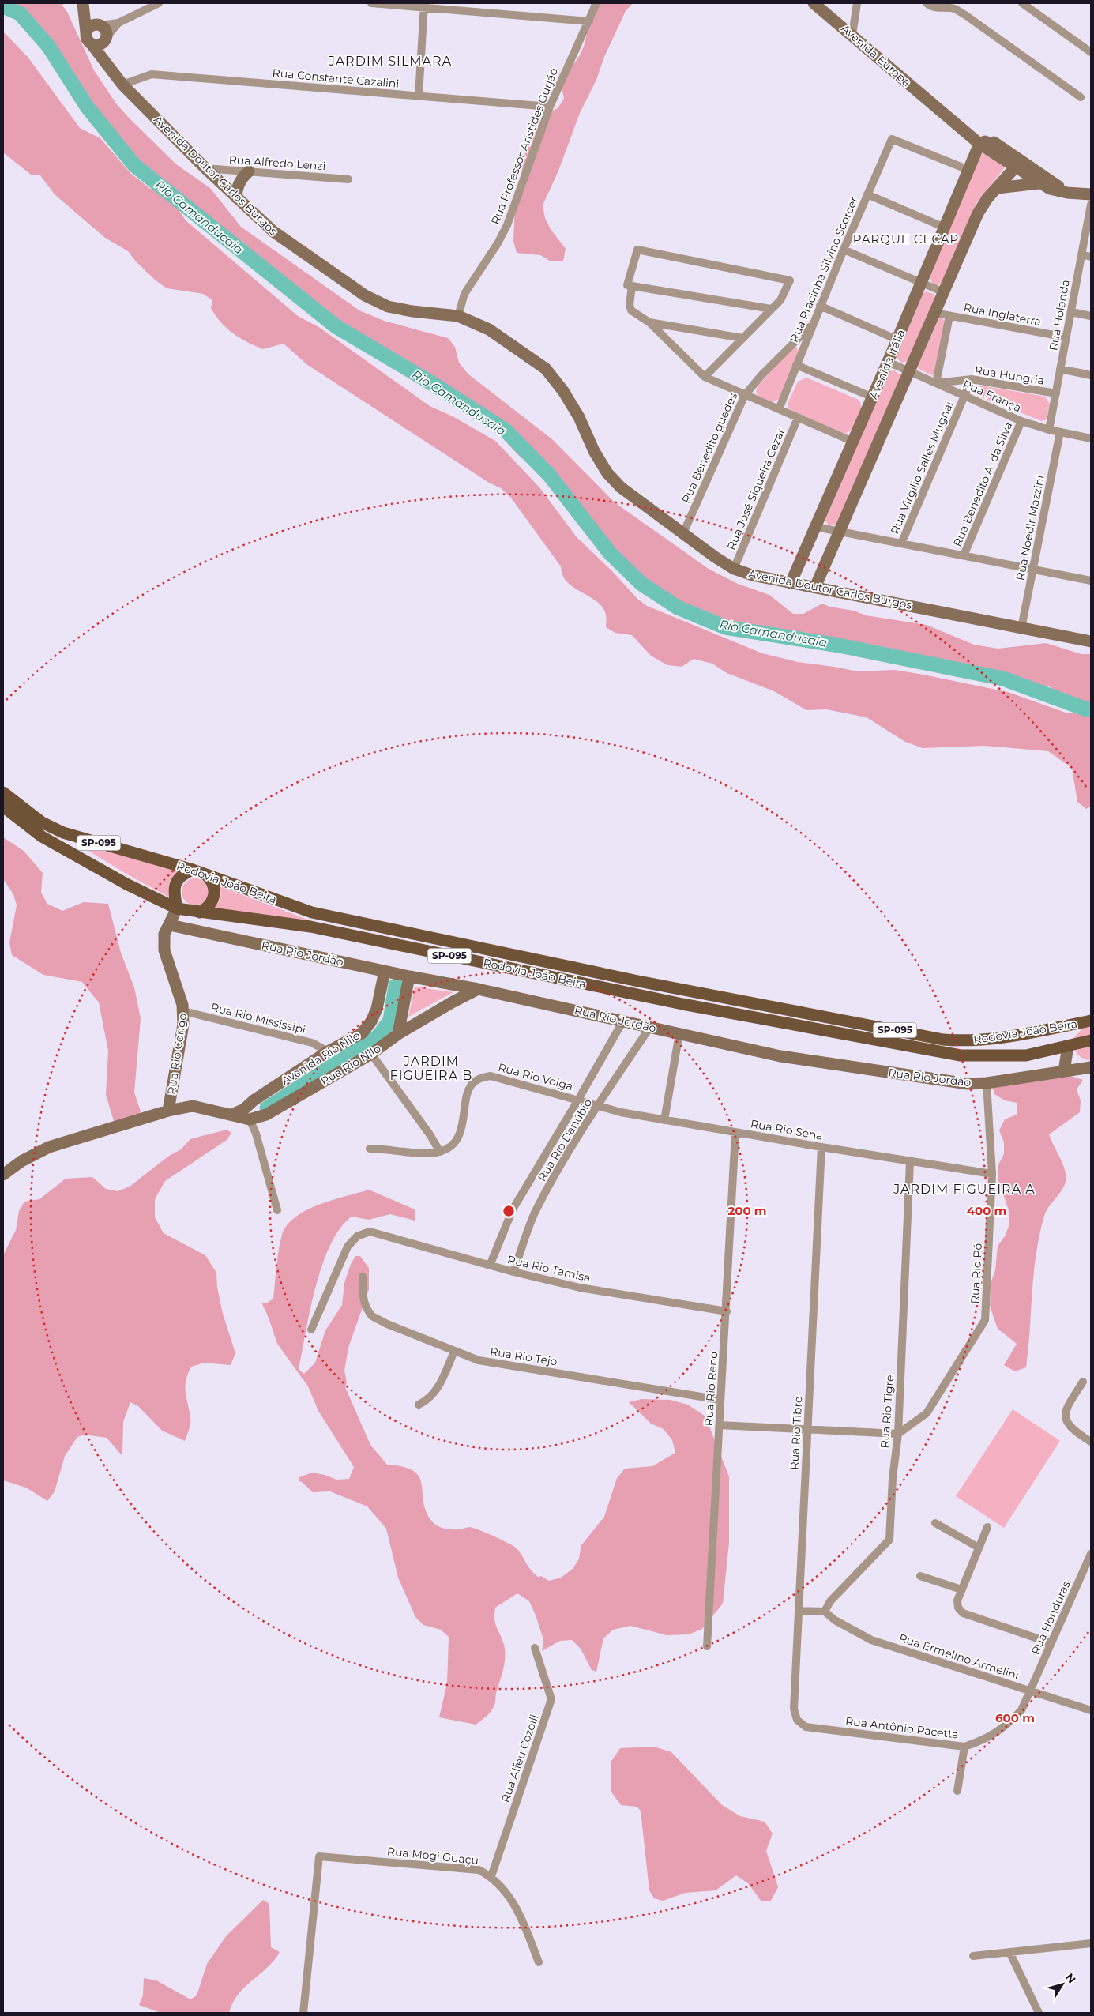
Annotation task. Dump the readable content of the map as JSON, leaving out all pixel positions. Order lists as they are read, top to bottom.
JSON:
{
  "streets": {
    "main road": ["SP-095", "Rodovia João Beira"],
    "street": [
      "Avenida Europa",
      "Rua Constante Cazalini",
      "Rua Professor Aristides Gurjão",
      "Rua Alfredo Lenzi",
      "Avenida Doutor Carlos Burgos",
      "Rua Pracinha Silvino Scorcer",
      "Rua Inglaterra",
      "Rua Holanda",
      "Avenida Itália",
      "Rua Hungria",
      "Rua França",
      "Rua Benedito guedes",
      "Rua Virgilio Salles Mugnai",
      "Rua Benedito A. da Silva",
      "Rua José Siqueira Cezar",
      "Rua Noedir Mazzini",
      "Rua Rio Jordão",
      "Rua Rio Mississipi",
      "Rua Rio Congo",
      "Avenida Rio Nilo",
      "Rua Rio Nilo",
      "Rua Rio Volga",
      "Rua Rio Sena",
      "Rua Rio Danúbio",
      "Rua Rio Tamisa",
      "Rua Rio Pó",
      "Rua Rio Tejo",
      "Rua Rio Reno",
      "Rua Rio Tigre",
      "Rua Rio Tibre",
      "Rua Honduras",
      "Rua Ermelino Armelini",
      "Rua Antônio Pacetta",
      "Rua Alfeu Cozolli",
      "Rua Mogi Guaçu"
    ]
  },
  "crossings": [
    ["Avenida Europa", "Avenida Itália"],
    ["Rua Constante Cazalini", "Rua Professor Aristides Gurjão"],
    ["Rua Constante Cazalini", "Avenida Doutor Carlos Burgos"],
    ["Rua Professor Aristides Gurjão", "Avenida Doutor Carlos Burgos"],
    ["Rua Alfredo Lenzi", "Avenida Doutor Carlos Burgos"],
    ["Avenida Doutor Carlos Burgos", "Avenida Itália"],
    ["Avenida Doutor Carlos Burgos", "Rua Benedito guedes"],
    ["Avenida Doutor Carlos Burgos", "Rua José Siqueira Cezar"],
    ["Avenida Doutor Carlos Burgos", "Rua Noedir Mazzini"],
    ["Rua Pracinha Silvino Scorcer", "Avenida Itália"],
    ["Rua Pracinha Silvino Scorcer", "Rua Benedito guedes"],
    ["Rua Inglaterra", "Rua Holanda"],
    ["Rua Inglaterra", "Avenida Itália"],
    ["Rua Holanda", "Rua Hungria"],
    ["Rua Holanda", "Rua França"],
    ["Avenida Itália", "Rua França"],
    ["Rua Hungria", "Rua França"],
    ["Rua Hungria", "Rua Virgilio Salles Mugnai"],
    ["Rua França", "Rua Virgilio Salles Mugnai"],
    ["Rua França", "Rua Benedito A. da Silva"],
    ["Rua França", "Rua Noedir Mazzini"],
    ["Rodovia João Beira", "Rua Rio Congo"],
    ["Rua Rio Jordão", "Rua Rio Congo"],
    ["Rua Rio Jordão", "Avenida Rio Nilo"],
    ["Rua Rio Jordão", "Rua Rio Nilo"],
    ["Rua Rio Jordão", "Rua Rio Danúbio"],
    ["Rua Rio Jordão", "Rua Rio Pó"],
    ["Rua Rio Mississipi", "Rua Rio Congo"],
    ["Rua Rio Mississipi", "Avenida Rio Nilo"],
    ["Rua Rio Congo", "Rua Rio Nilo"],
    ["Avenida Rio Nilo", "Rua Rio Nilo"],
    ["Rua Rio Volga", "Rua Rio Sena"],
    ["Rua Rio Volga", "Rua Rio Danúbio"],
    ["Rua Rio Sena", "Rua Rio Danúbio"],
    ["Rua Rio Sena", "Rua Rio Pó"],
    ["Rua Rio Sena", "Rua Rio Reno"],
    ["Rua Rio Sena", "Rua Rio Tigre"],
    ["Rua Rio Sena", "Rua Rio Tibre"],
    ["Rua Rio Danúbio", "Rua Rio Tamisa"],
    ["Rua Rio Tamisa", "Rua Rio Reno"],
    ["Rua Rio Pó", "Rua Rio Tigre"],
    ["Rua Rio Tejo", "Rua Rio Reno"],
    ["Rua Rio Tigre", "Rua Ermelino Armelini"],
    ["Rua Rio Tibre", "Rua Antônio Pacetta"],
    ["Rua Honduras", "Rua Ermelino Armelini"],
    ["Rua Honduras", "Rua Antônio Pacetta"],
    ["Rua Ermelino Armelini", "Rua Antônio Pacetta"],
    ["Rua Alfeu Cozolli", "Rua Mogi Guaçu"]
  ],
  "districts": [
    "JARDIM SILMARA",
    "PARQUE CECAP",
    "JARDIM FIGUEIRA B",
    "JARDIM FIGUEIRA A"
  ],
  "water": ["Rio Camanducaia"],
  "north": "top right",
  "rings": ["200 m", "400 m", "600 m"]
}
